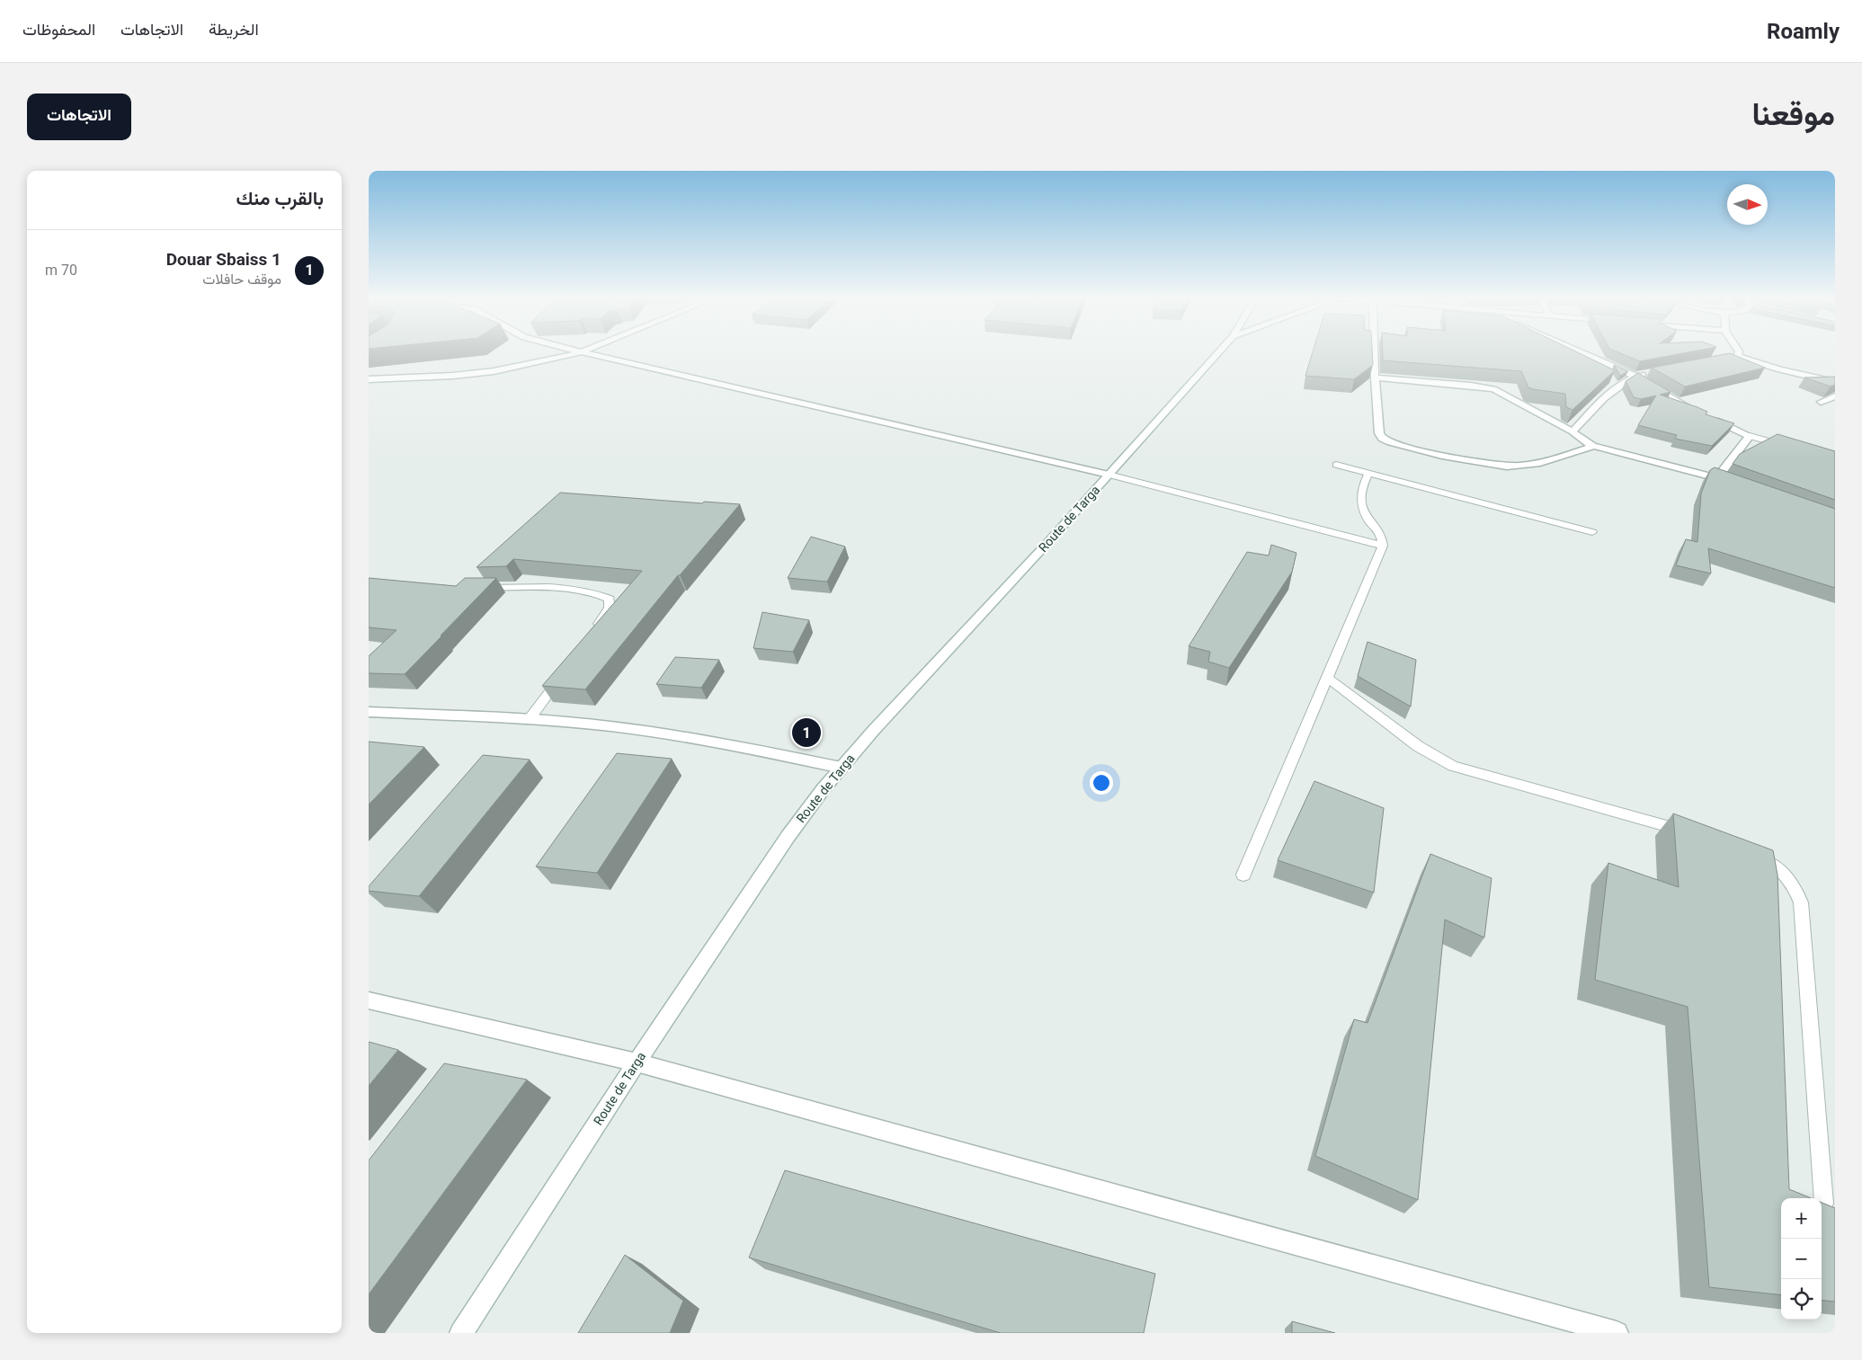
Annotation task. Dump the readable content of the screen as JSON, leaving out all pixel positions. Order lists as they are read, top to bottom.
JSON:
{
  "streets": {
    "street": ["Route de Targa"]
  },
  "north": "right",
  "page": {
    "header": "Roamly",
    "nav": ["الخريطة", "الاتجاهات", "المحفوظات"],
    "title": "موقعنا",
    "buttons": "الاتجاهات",
    "heading": "بالقرب منك",
    "list": [
      {
        "mark": "1",
        "name": "Douar Sbaiss 1",
        "note": "موقف حافلات",
        "value": "70 m"
      }
    ],
    "pins": "1",
    "map_buttons": ["+", "−"]
  }
}
